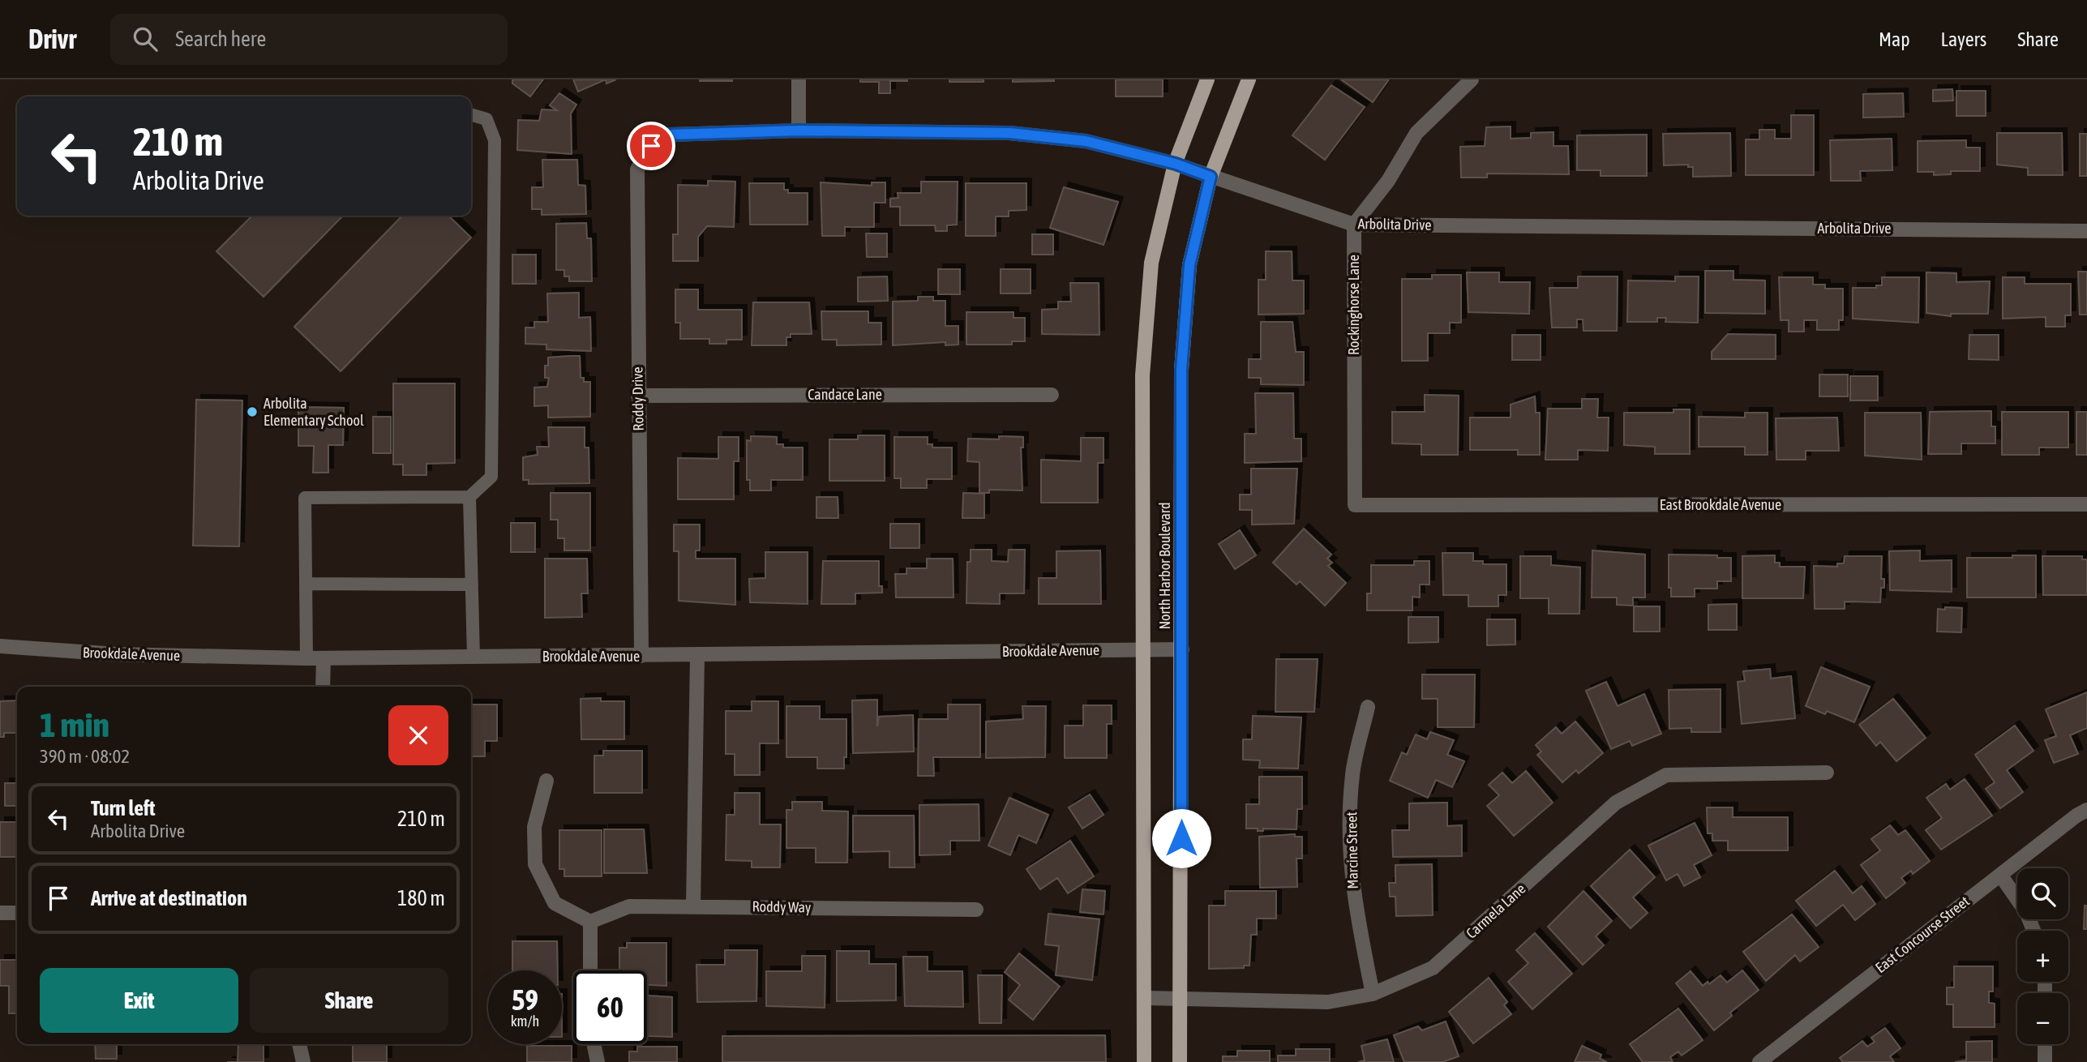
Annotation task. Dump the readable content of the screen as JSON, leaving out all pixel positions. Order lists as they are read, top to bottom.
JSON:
{
  "streets": {
    "main road": ["North Harbor Boulevard"],
    "street": [
      "Arbolita Drive",
      "Rockinghorse Lane",
      "Candace Lane",
      "Roddy Drive",
      "East Brookdale Avenue",
      "Brookdale Avenue",
      "Marcine Street",
      "Roddy Way",
      "Carmela Lane",
      "East Concourse Street"
    ]
  },
  "crossings": [
    ["Arbolita Drive", "Rockinghorse Lane"],
    ["Arbolita Drive", "Roddy Drive"],
    ["Arbolita Drive", "North Harbor Boulevard"],
    ["Rockinghorse Lane", "East Brookdale Avenue"],
    ["Candace Lane", "Roddy Drive"],
    ["Roddy Drive", "Brookdale Avenue"],
    ["North Harbor Boulevard", "Brookdale Avenue"],
    ["North Harbor Boulevard", "Carmela Lane"],
    ["Marcine Street", "Carmela Lane"]
  ],
  "places": ["Arbolita Elementary School"],
  "page": {
    "header": "Drivr",
    "search": "Search here",
    "nav": ["Map", "Layers", "Share"],
    "turn": ["210 m", "Arbolita Drive"],
    "heading": ["1 min", "390 m · 08:02"],
    "list": [
      {
        "name": "Turn left",
        "note": "Arbolita Drive",
        "value": "210 m"
      },
      {
        "name": "Arrive at destination",
        "value": "180 m"
      }
    ],
    "map_buttons": ["+", "−"],
    "buttons": ["Exit", "Share"],
    "speed": "59 km/h",
    "limit": "60"
  }
}
